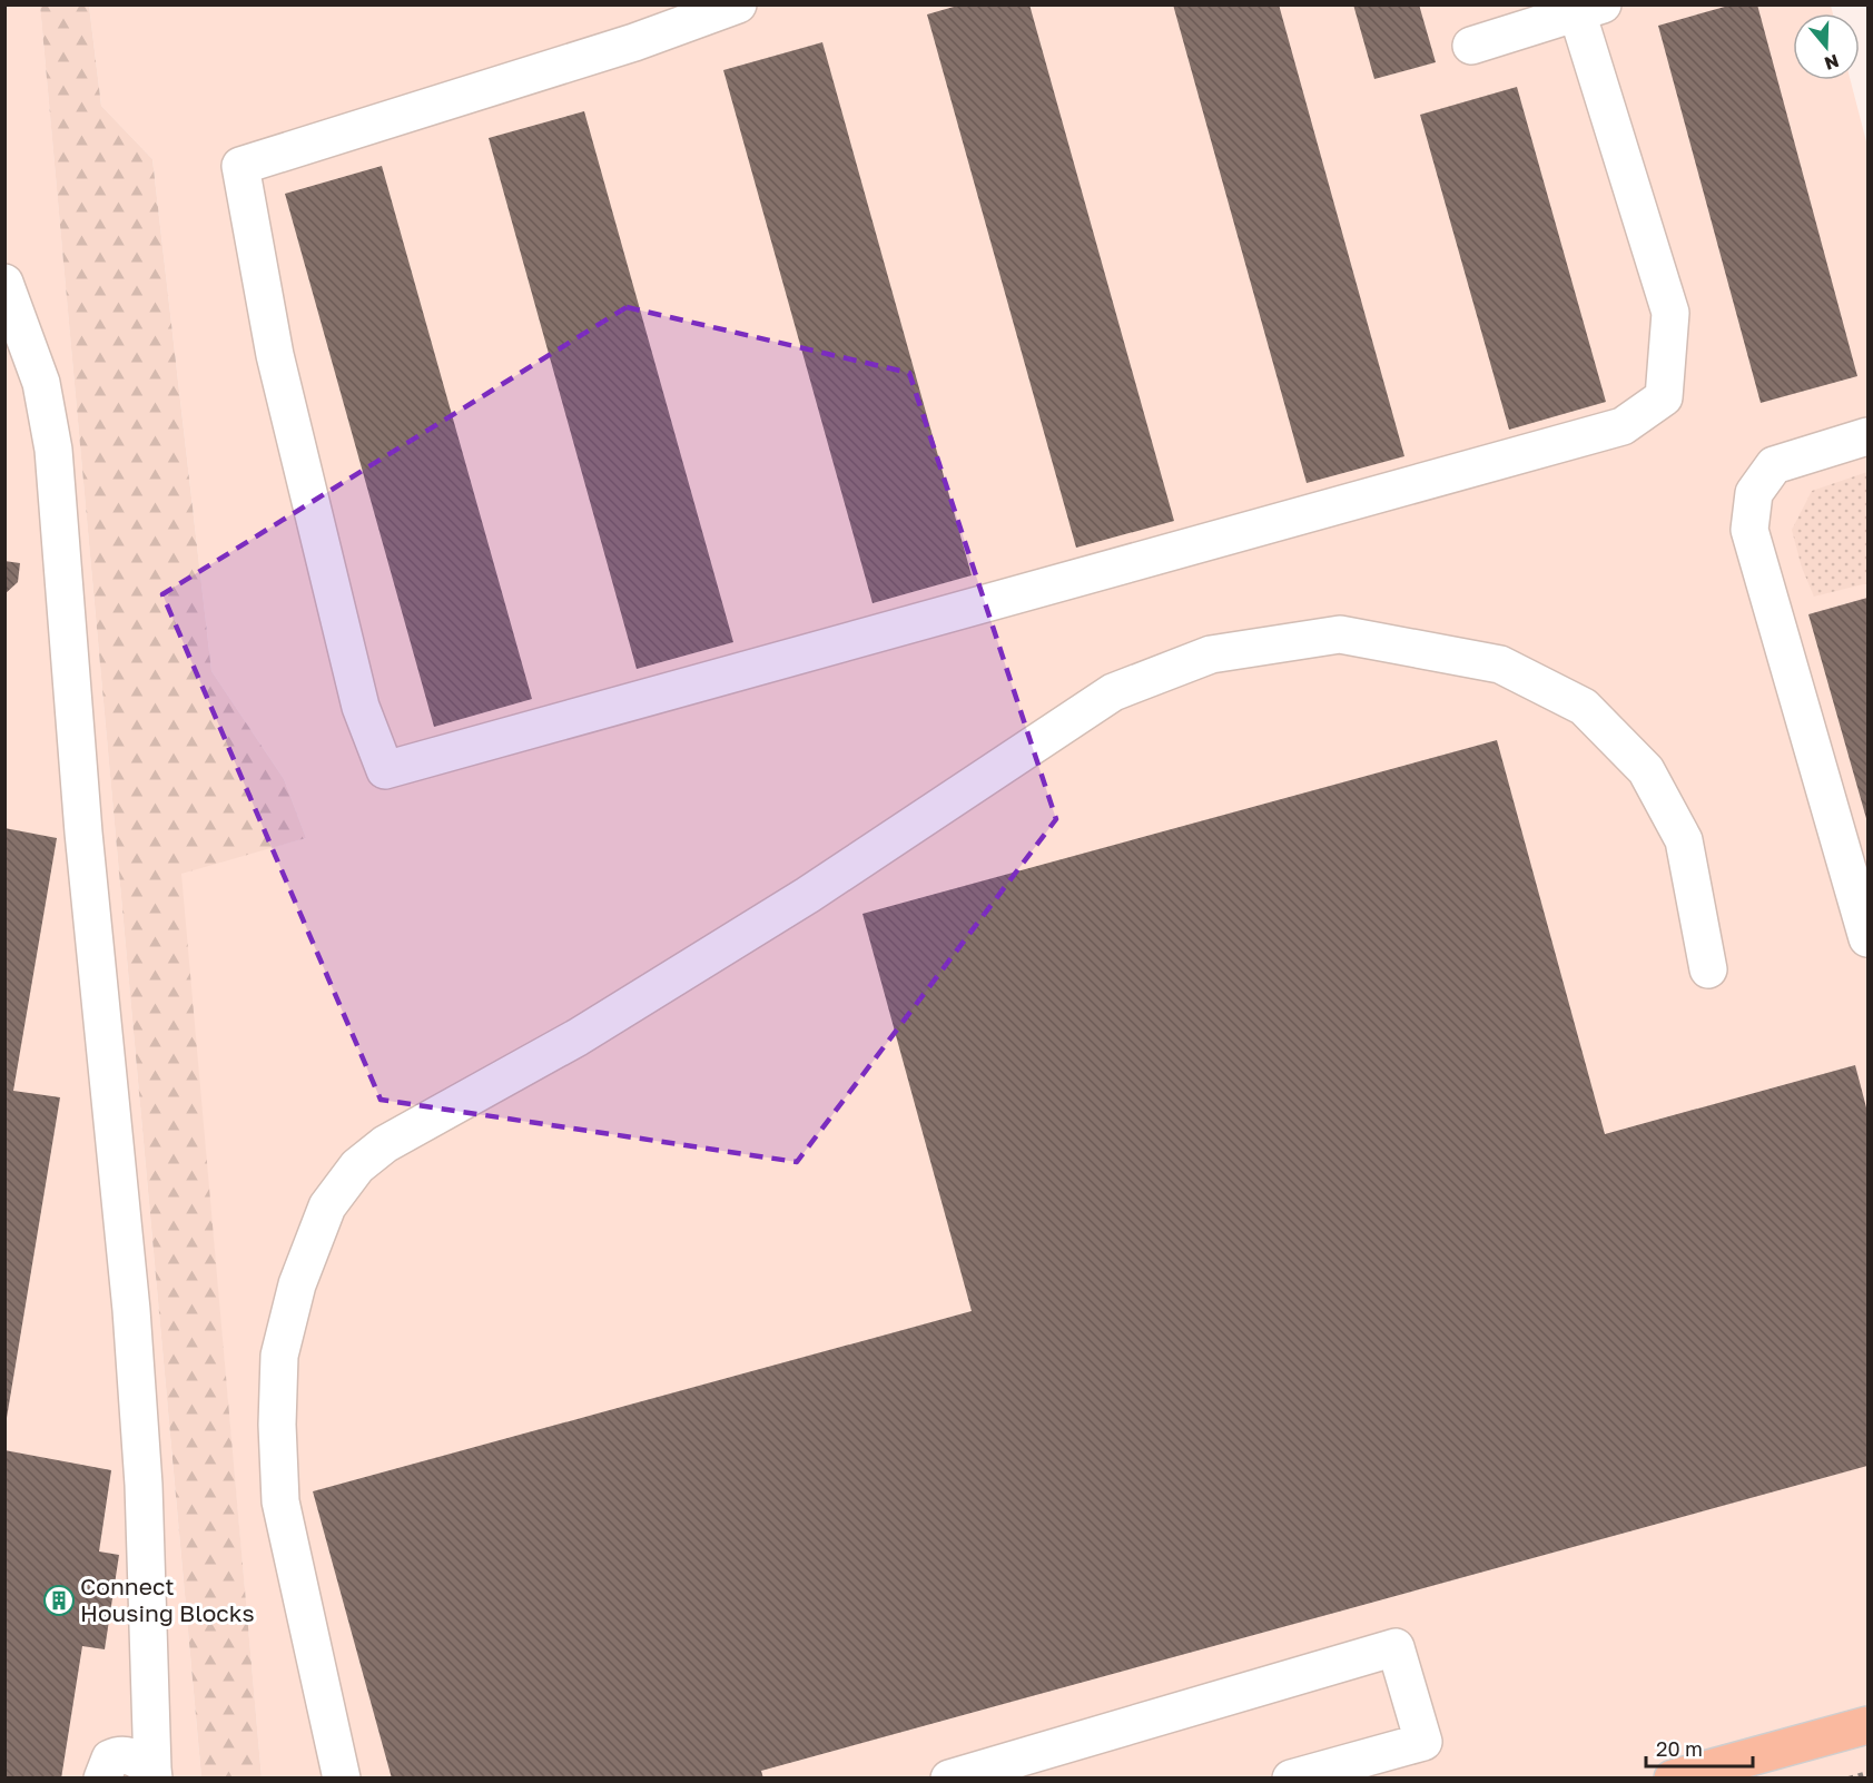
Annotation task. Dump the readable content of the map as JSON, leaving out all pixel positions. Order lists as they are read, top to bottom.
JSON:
{
  "places": {
    "building": ["Connect Housing Blocks"]
  },
  "scale_bar": "20 m",
  "north": "bottom"
}
